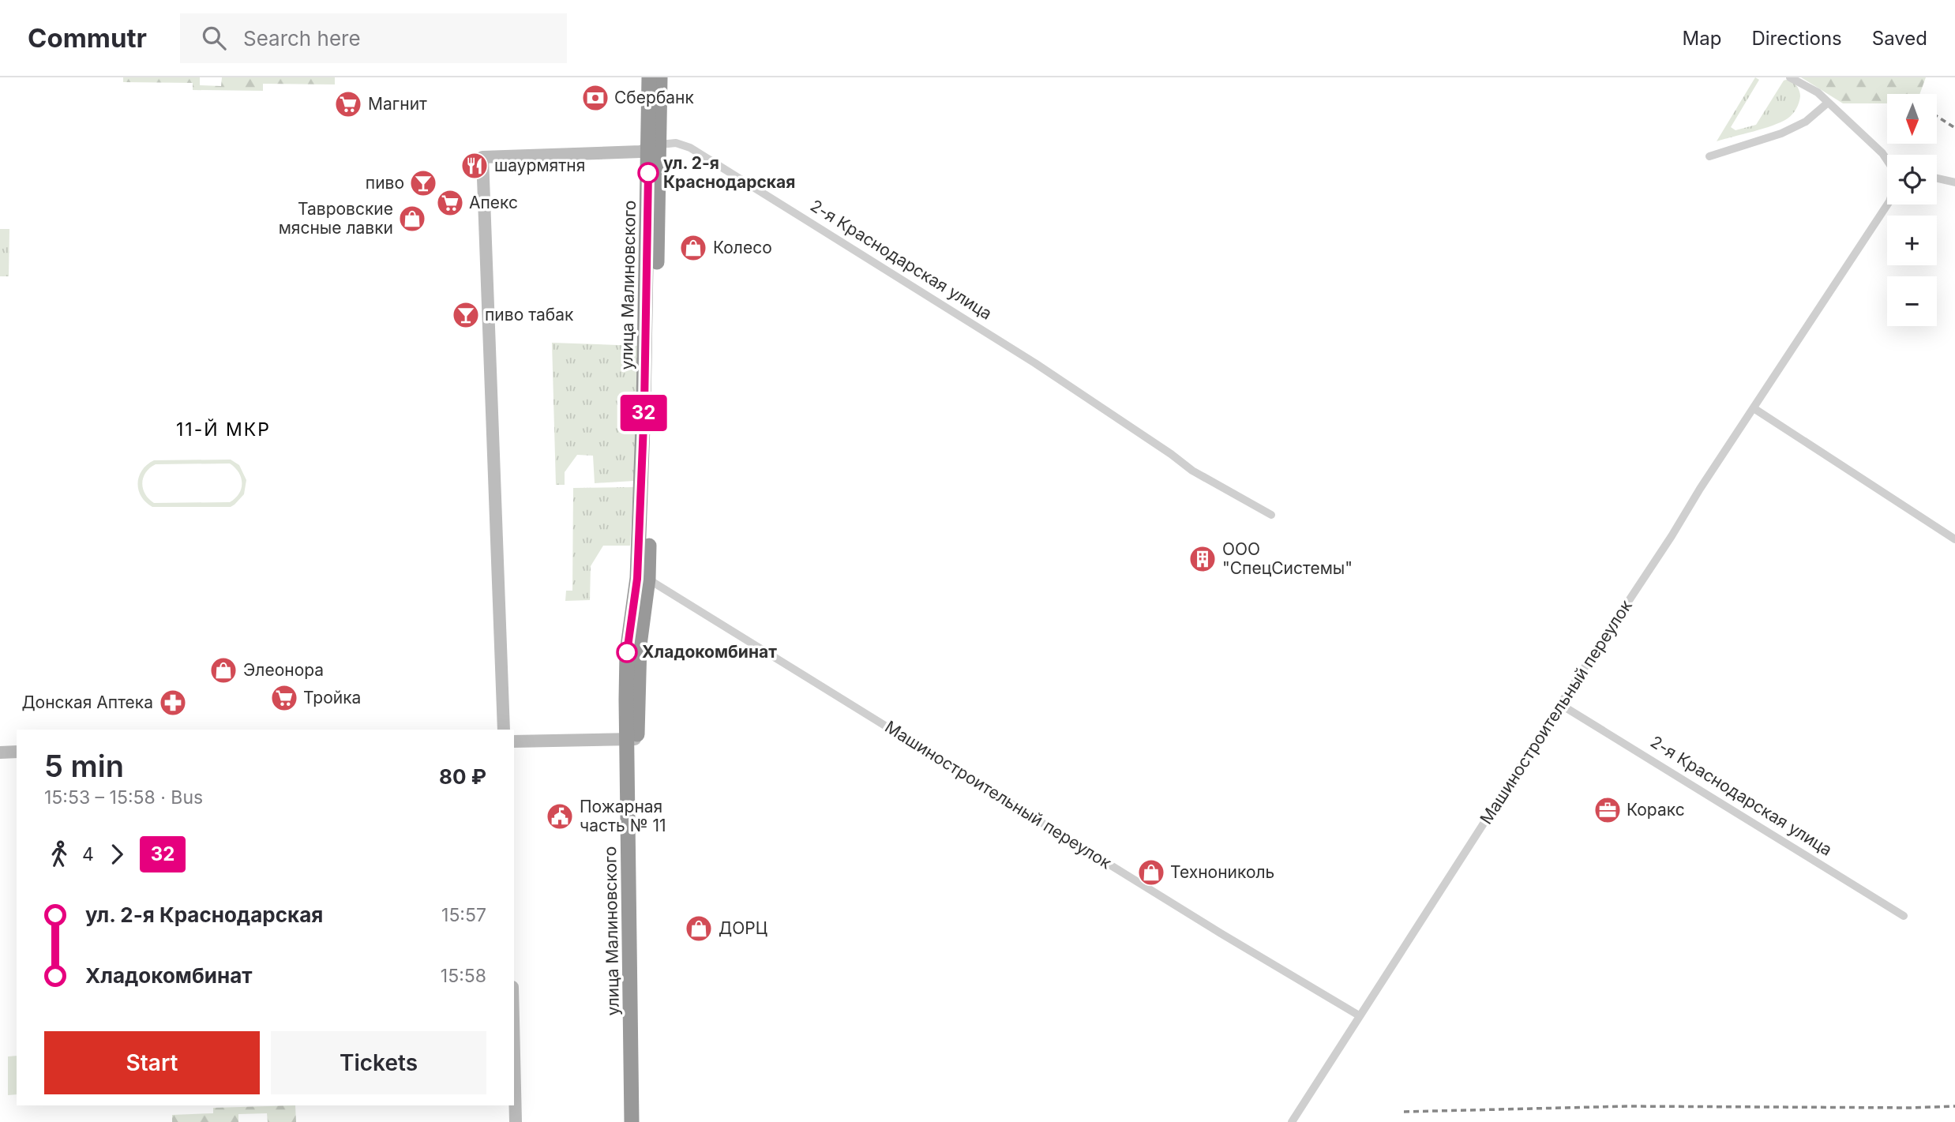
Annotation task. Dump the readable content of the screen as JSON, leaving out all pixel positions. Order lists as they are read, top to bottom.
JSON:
{
  "streets": {
    "highway": ["улица Малиновского"],
    "street": ["2-я Краснодарская улица", "Машиностроительный переулок"]
  },
  "crossings": [
    ["2-я Краснодарская улица", "улица Малиновского"],
    ["2-я Краснодарская улица", "Машиностроительный переулок"],
    ["улица Малиновского", "Машиностроительный переулок"]
  ],
  "districts": ["11-Й МКР"],
  "places": {
    "bank": ["Сбербанк"],
    "supermarket": ["Магнит", "Апекс", "Тройка"],
    "restaurant": ["шаурмятня"],
    "other": ["ул. 2-я Краснодарская", "Хладокомбинат"],
    "bar": ["пиво", "пиво табак"],
    "shop": [
      "Тавровские мясные лавки",
      "Колесо",
      "Элеонора",
      "Технониколь",
      "ДОРЦ"
    ],
    "building": ["ООО \"СпецСистемы\""],
    "pharmacy": ["Донская Аптека"],
    "office": ["Коракс"],
    "public building": ["Пожарная часть № 11"]
  },
  "lines": ["bus line 32"],
  "north": "bottom",
  "page": {
    "header": "Commutr",
    "search": "Search here",
    "nav": ["Map", "Directions", "Saved"],
    "on_map": "32",
    "map_buttons": ["+", "−"],
    "heading": ["5 min", "15:53 – 15:58 · Bus", "80 ₽"],
    "legs": ["4", "32"],
    "list": [
      {
        "name": "ул. 2-я Краснодарская",
        "value": "15:57"
      },
      {
        "name": "Хладокомбинат",
        "value": "15:58"
      }
    ],
    "buttons": ["Start", "Tickets"]
  }
}
